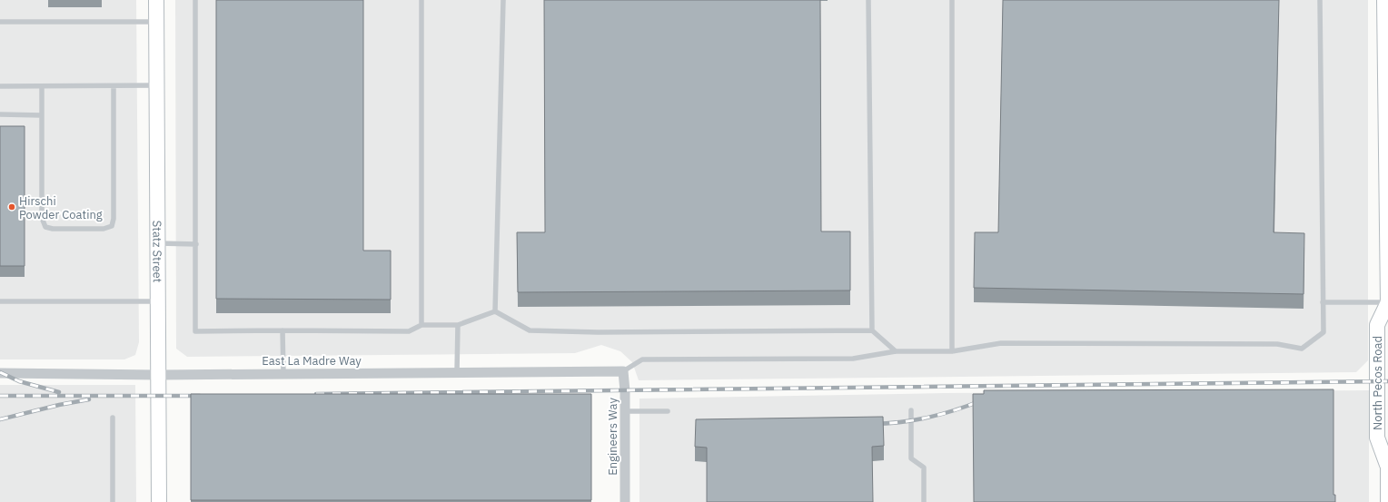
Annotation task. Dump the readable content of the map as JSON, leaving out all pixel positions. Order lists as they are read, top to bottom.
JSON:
{
  "streets": {
    "street": [
      "Statz Street",
      "East La Madre Way",
      "North Pecos Road",
      "Engineers Way"
    ]
  },
  "crossings": [
    ["Statz Street", "East La Madre Way"],
    ["East La Madre Way", "Engineers Way"]
  ],
  "places": ["Hirschi Powder Coating"]
}
